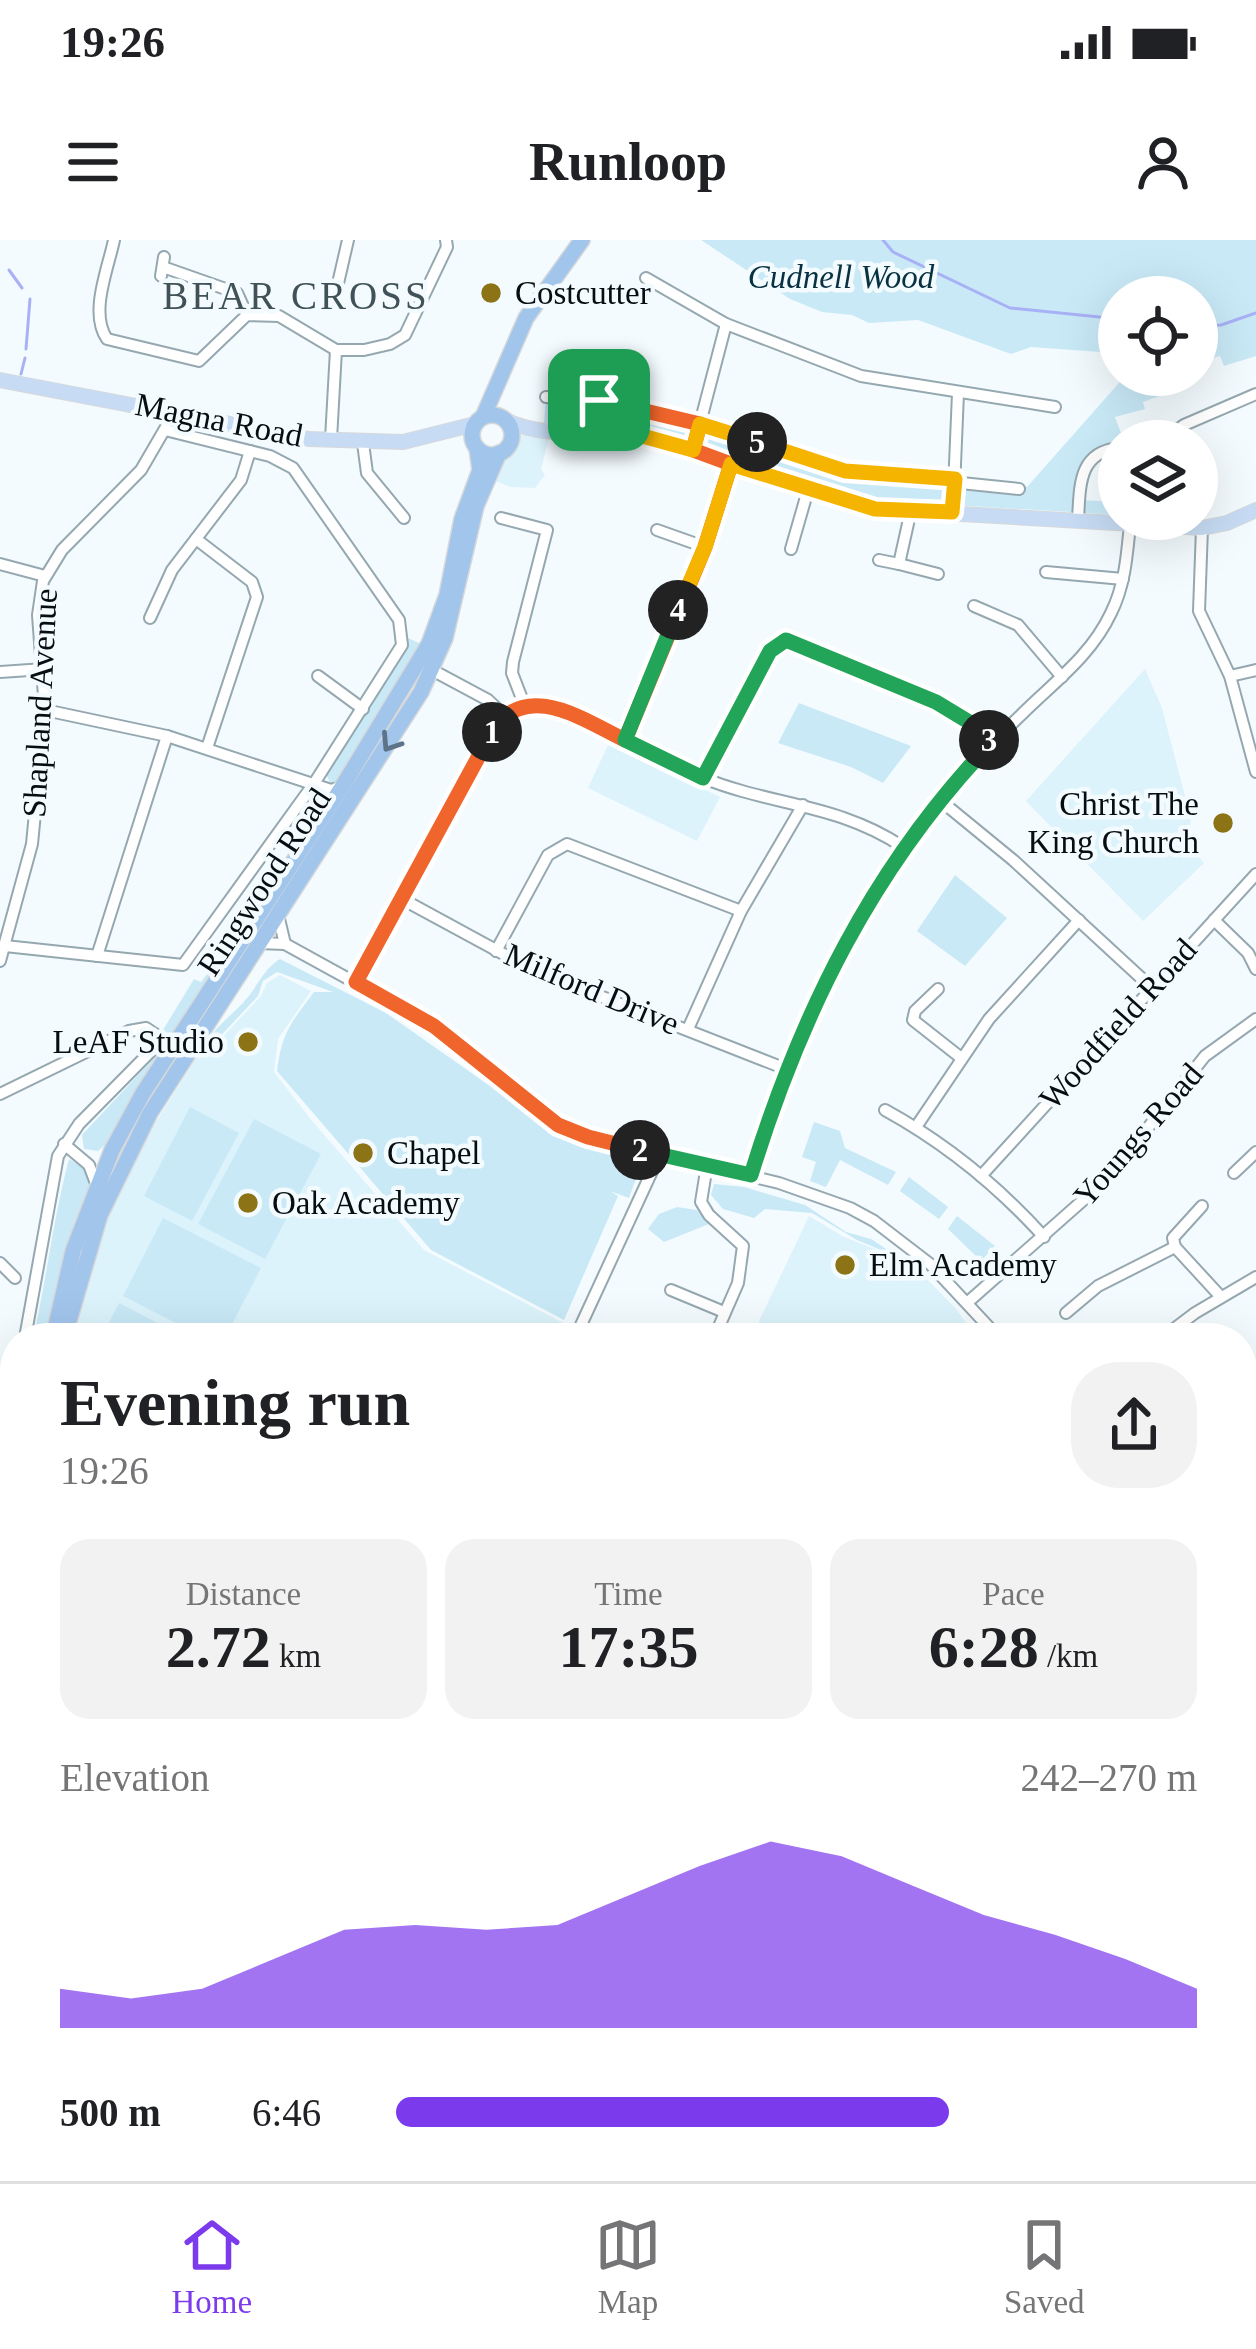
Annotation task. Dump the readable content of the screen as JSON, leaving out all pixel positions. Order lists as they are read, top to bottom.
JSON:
{
  "streets": {
    "highway": ["Ringwood Road"],
    "main road": ["Magna Road"],
    "street": [
      "Shapland Avenue",
      "Milford Drive",
      "Woodfield Road",
      "Youngs Road"
    ]
  },
  "crossings": [
    ["Magna Road", "Shapland Avenue"],
    ["Magna Road", "Ringwood Road"]
  ],
  "districts": ["BEAR CROSS"],
  "parks": ["Cudnell Wood"],
  "places": [
    "Costcutter",
    "Christ The King Church",
    "LeAF Studio",
    "Chapel",
    "Oak Academy",
    "Elm Academy"
  ],
  "page": {
    "status": "19:26",
    "header": "Runloop",
    "pins": [
      "5",
      "4",
      "1",
      "3",
      "2"
    ],
    "heading": ["Evening run", "19:26"],
    "stats": [
      ["Distance", "2.72 km"],
      ["Time", "17:35"],
      ["Pace", "6:28 /km"]
    ],
    "chart": ["Elevation", "242–270 m"],
    "list": [
      {
        "name": "500 m",
        "note": "6:46"
      }
    ],
    "tabs": ["Home", "Map", "Saved"]
  }
}
